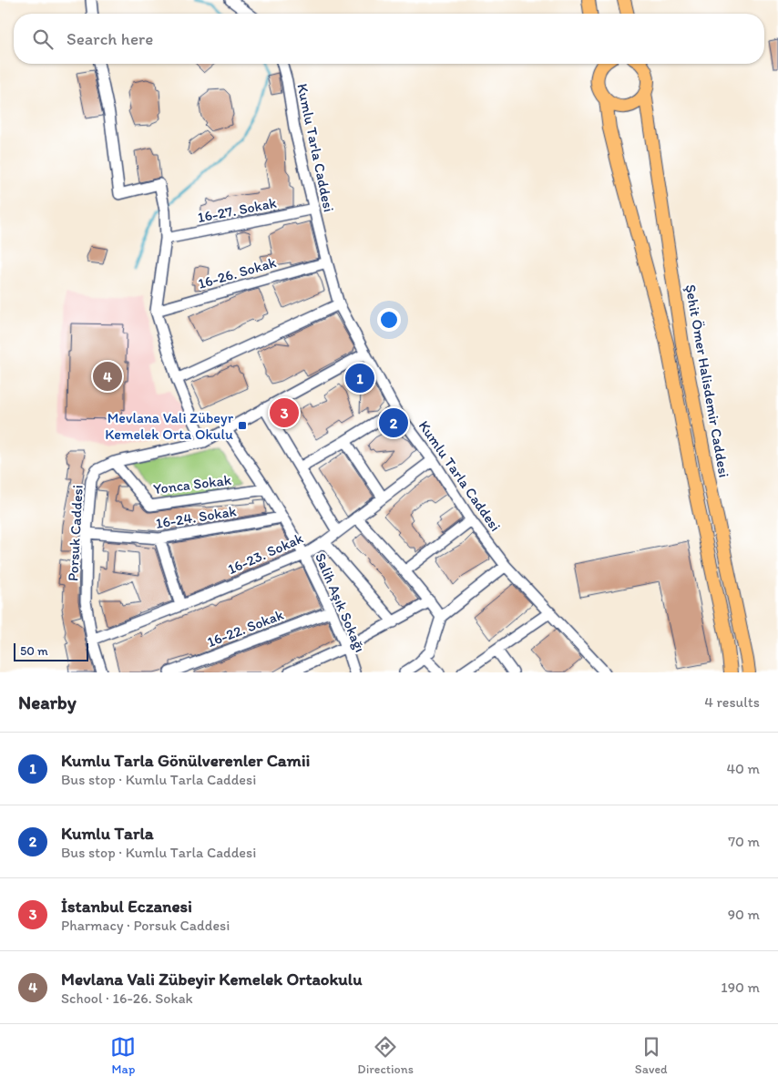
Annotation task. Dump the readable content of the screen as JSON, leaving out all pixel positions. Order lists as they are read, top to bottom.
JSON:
{
  "streets": {
    "main road": ["Şehit Ömer Halisdemir Caddesi"],
    "street": [
      "Kumlu Tarla Caddesi",
      "16-27. Sokak",
      "16-26. Sokak",
      "Yonca Sokak",
      "16-24. Sokak",
      "Porsuk Caddesi",
      "16-23. Sokak",
      "Salih Aşık Sokağı",
      "16-22. Sokak"
    ]
  },
  "crossings": [
    ["Kumlu Tarla Caddesi", "16-27. Sokak"],
    ["Kumlu Tarla Caddesi", "16-26. Sokak"],
    ["Kumlu Tarla Caddesi", "Porsuk Caddesi"],
    ["Kumlu Tarla Caddesi", "16-23. Sokak"],
    ["Yonca Sokak", "Porsuk Caddesi"],
    ["Yonca Sokak", "Salih Aşık Sokağı"],
    ["16-24. Sokak", "Porsuk Caddesi"],
    ["16-24. Sokak", "Salih Aşık Sokağı"],
    ["Porsuk Caddesi", "16-23. Sokak"],
    ["Porsuk Caddesi", "Salih Aşık Sokağı"],
    ["16-23. Sokak", "Salih Aşık Sokağı"],
    ["Salih Aşık Sokağı", "16-22. Sokak"]
  ],
  "places": {
    "transit": ["Mevlana Vali Zübeyr Kemelek Orta Okulu"]
  },
  "scale_bar": "50 m",
  "page": {
    "search": "Search here",
    "pins": [
      "4",
      "1",
      "3",
      "2"
    ],
    "scale": "50 m",
    "heading": ["Nearby", "4 results"],
    "list": [
      {
        "mark": "1",
        "name": "Kumlu Tarla Gönülverenler Camii",
        "note": "Bus stop · Kumlu Tarla Caddesi",
        "value": "40 m"
      },
      {
        "mark": "2",
        "name": "Kumlu Tarla",
        "note": "Bus stop · Kumlu Tarla Caddesi",
        "value": "70 m"
      },
      {
        "mark": "3",
        "name": "İstanbul Eczanesi",
        "note": "Pharmacy · Porsuk Caddesi",
        "value": "90 m"
      },
      {
        "mark": "4",
        "name": "Mevlana Vali Zübeyir Kemelek Ortaokulu",
        "note": "School · 16-26. Sokak",
        "value": "190 m"
      }
    ],
    "nav": ["Map", "Directions", "Saved"]
  }
}
